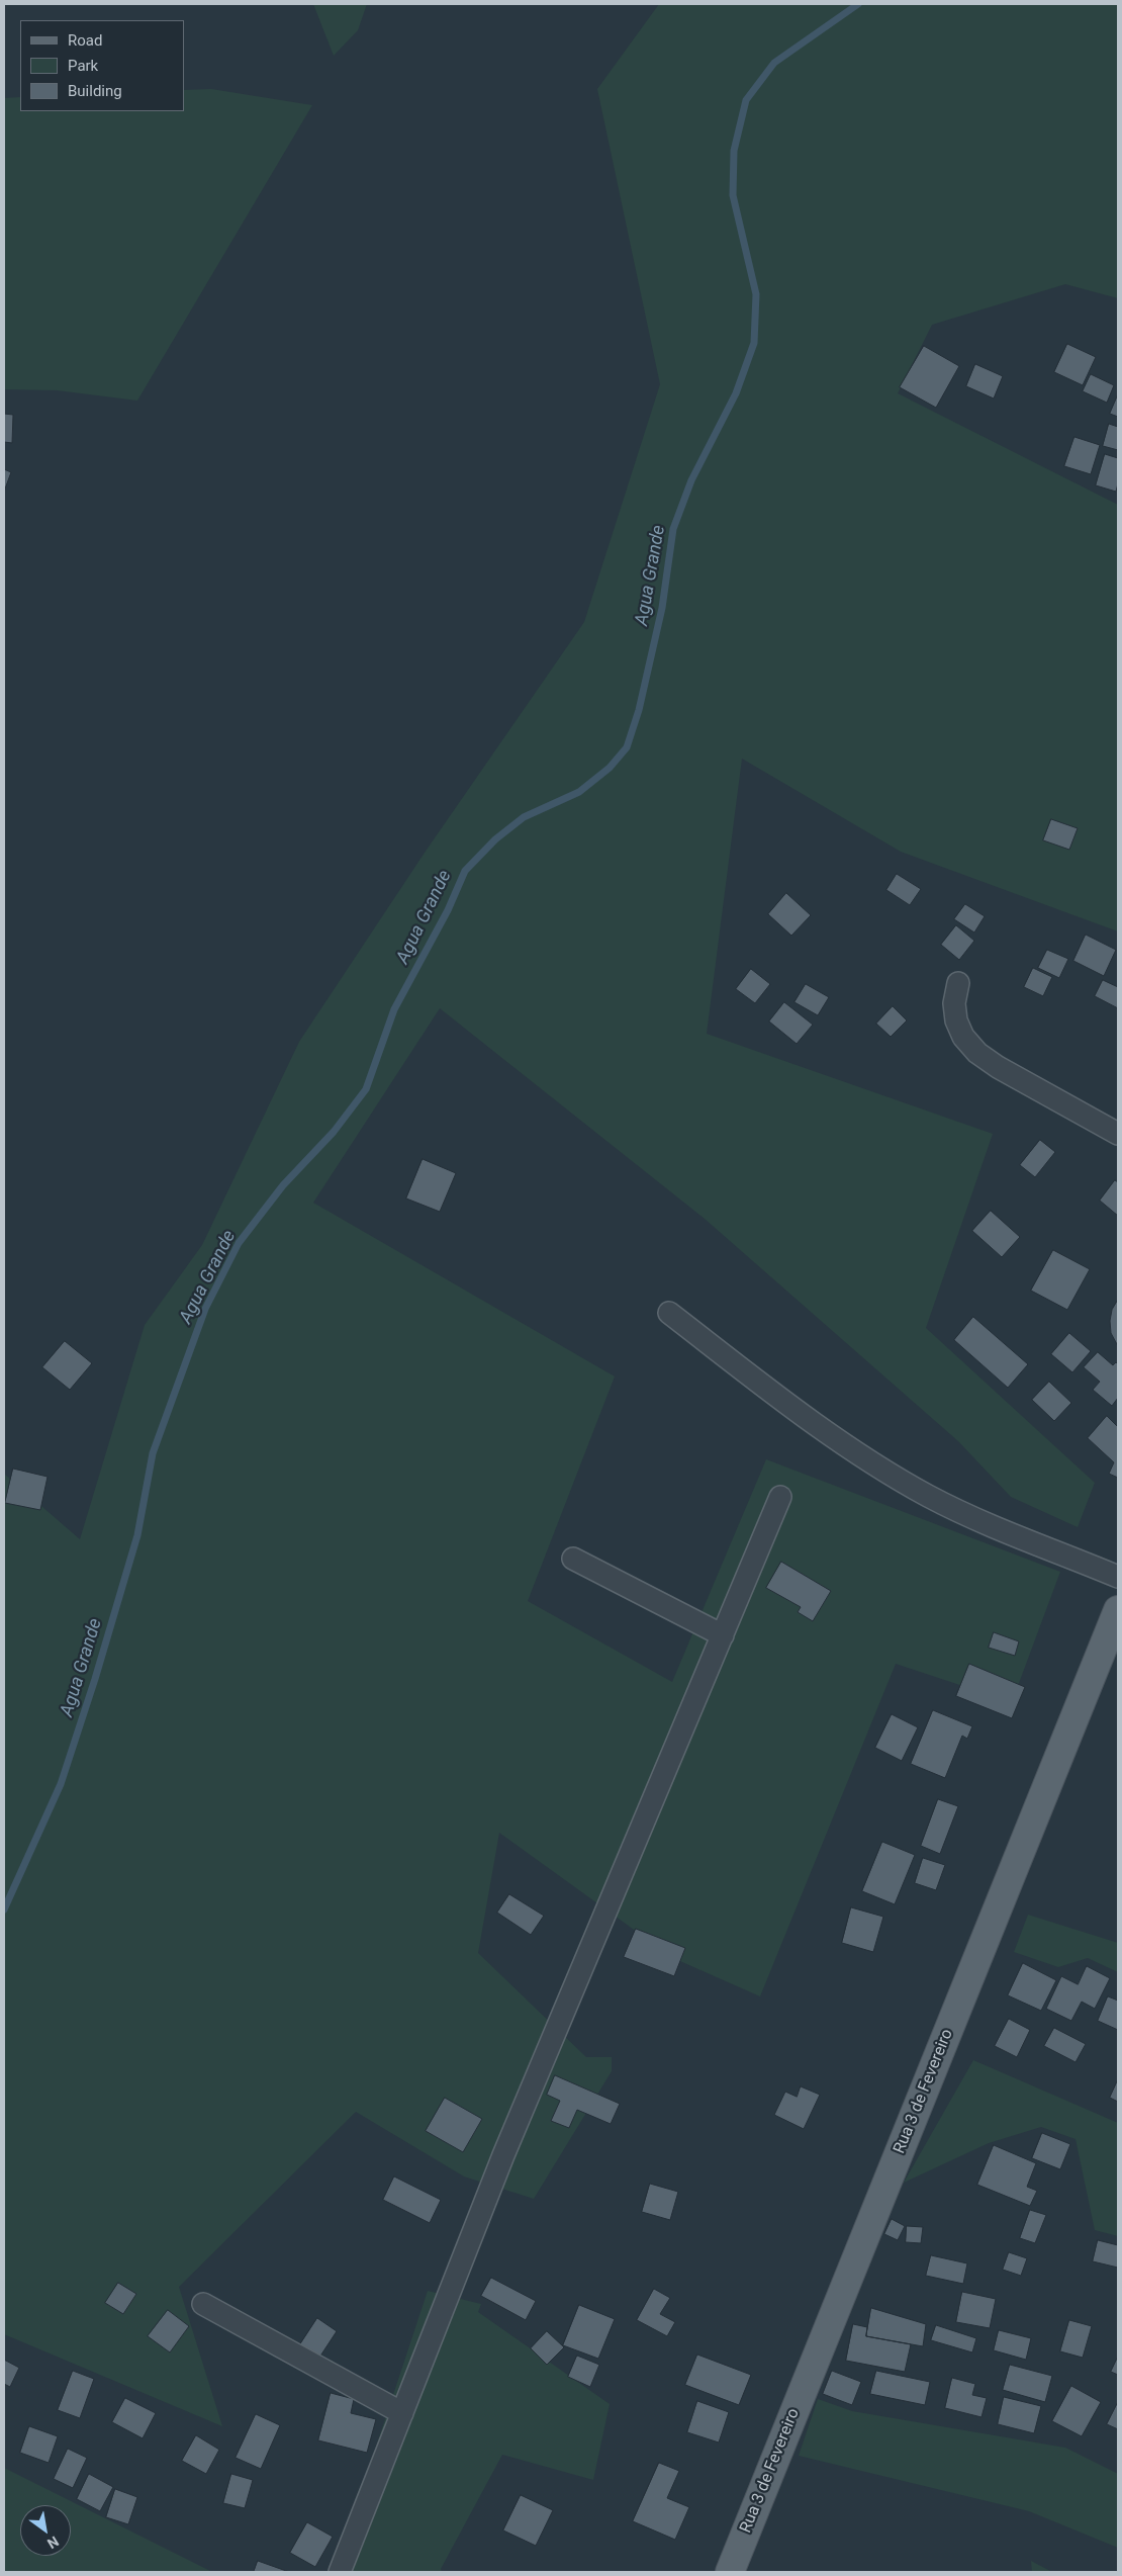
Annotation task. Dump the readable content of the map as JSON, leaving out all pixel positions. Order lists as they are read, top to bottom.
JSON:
{
  "streets": {
    "main road": ["Rua 3 de Fevereiro"]
  },
  "water": ["Agua Grande"],
  "legend": ["Road", "Park", "Building"],
  "north": "bottom right"
}
